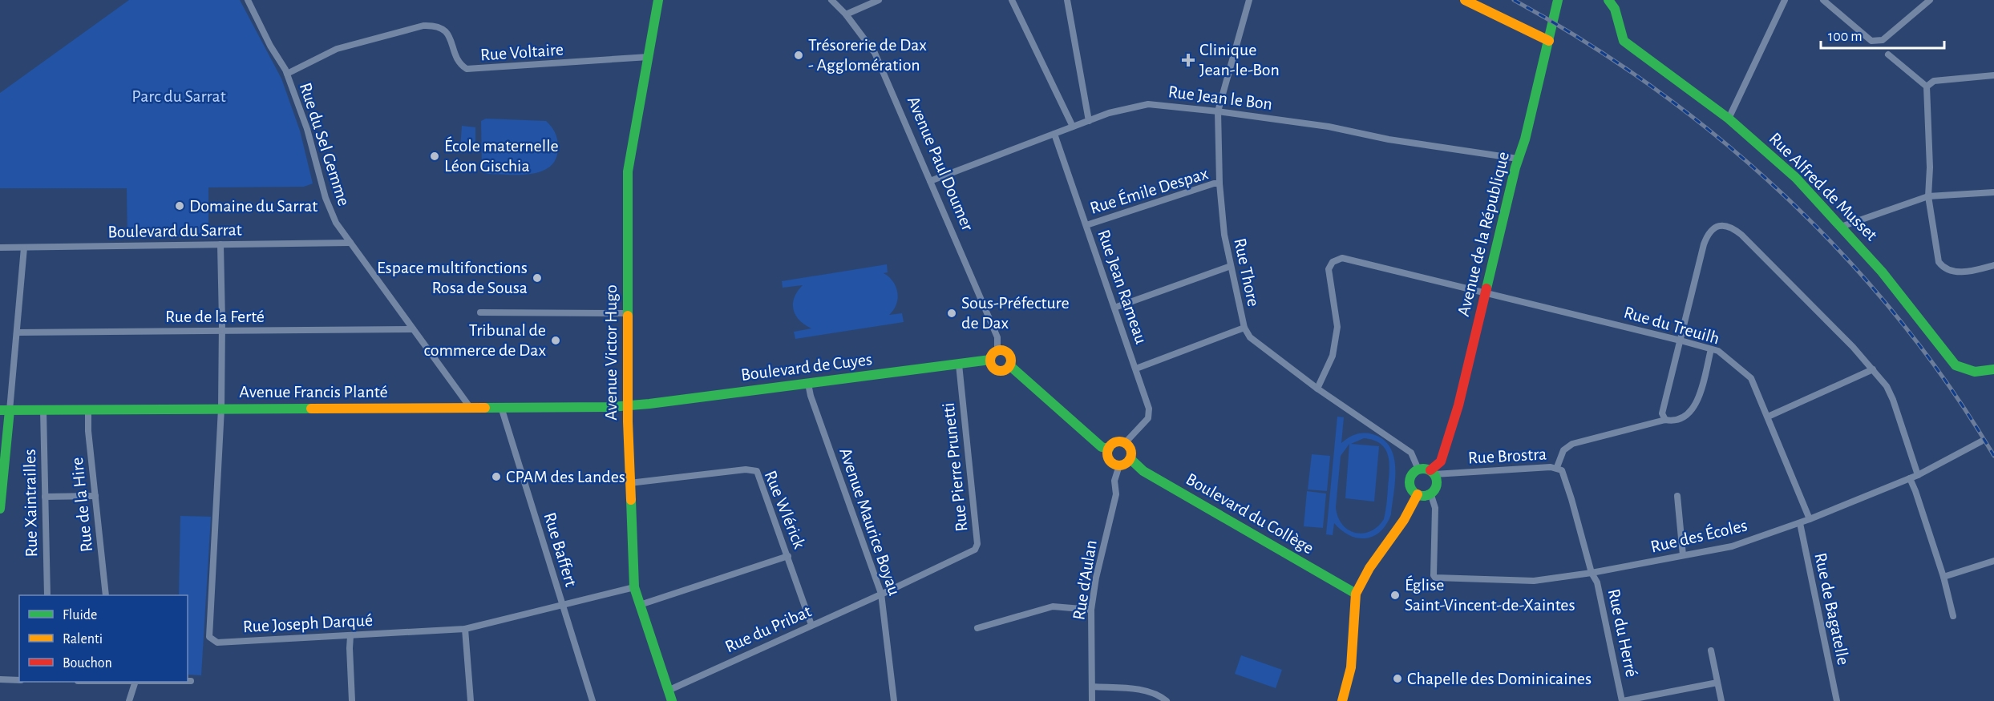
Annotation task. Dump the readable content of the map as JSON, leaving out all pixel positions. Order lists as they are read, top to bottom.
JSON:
{
  "streets": {
    "street": [
      "Rue Voltaire",
      "Rue Jean le Bon",
      "Rue du Sel Gemme",
      "Avenue Paul Doumer",
      "Rue Alfred de Musset",
      "Rue Émile Despax",
      "Boulevard du Sarrat",
      "Avenue de la République",
      "Rue Thore",
      "Rue Jean Rameau",
      "Rue de la Ferté",
      "Rue du Treuilh",
      "Avenue Victor Hugo",
      "Boulevard de Cuyes",
      "Avenue Francis Planté",
      "Rue Brostra",
      "Rue Pierre Prunetti",
      "Rue Xaintrailles",
      "Rue de la Hire",
      "Rue Wlérick",
      "Boulevard du Collège",
      "Avenue Maurice Boyau",
      "Rue des Écoles",
      "Rue Baffert",
      "Rue d'Aulan",
      "Rue de Bagatelle",
      "Rue Joseph Darqué",
      "Rue du Pribat",
      "Rue du Herré"
    ]
  },
  "crossings": [
    ["Rue Voltaire", "Rue du Sel Gemme"],
    ["Rue Voltaire", "Avenue Victor Hugo"],
    ["Rue Jean le Bon", "Avenue Paul Doumer"],
    ["Rue Jean le Bon", "Avenue de la République"],
    ["Rue Jean le Bon", "Rue Thore"],
    ["Rue Jean le Bon", "Rue Jean Rameau"],
    ["Rue du Sel Gemme", "Boulevard du Sarrat"],
    ["Rue du Sel Gemme", "Rue de la Ferté"],
    ["Rue du Sel Gemme", "Avenue Francis Planté"],
    ["Avenue Paul Doumer", "Boulevard de Cuyes"],
    ["Rue Émile Despax", "Rue Thore"],
    ["Rue Émile Despax", "Rue Jean Rameau"],
    ["Avenue de la République", "Rue Thore"],
    ["Avenue de la République", "Rue du Treuilh"],
    ["Avenue de la République", "Rue Brostra"],
    ["Avenue de la République", "Rue des Écoles"],
    ["Rue Thore", "Rue du Treuilh"],
    ["Rue Thore", "Rue Brostra"],
    ["Rue Thore", "Rue des Écoles"],
    ["Rue Jean Rameau", "Boulevard du Collège"],
    ["Rue Jean Rameau", "Rue d'Aulan"],
    ["Rue du Treuilh", "Rue des Écoles"],
    ["Avenue Victor Hugo", "Boulevard de Cuyes"],
    ["Avenue Victor Hugo", "Avenue Francis Planté"],
    ["Avenue Victor Hugo", "Rue Wlérick"],
    ["Avenue Victor Hugo", "Rue Joseph Darqué"],
    ["Avenue Victor Hugo", "Rue du Pribat"],
    ["Boulevard de Cuyes", "Avenue Francis Planté"],
    ["Boulevard de Cuyes", "Rue Pierre Prunetti"],
    ["Boulevard de Cuyes", "Avenue Maurice Boyau"],
    ["Avenue Francis Planté", "Rue Xaintrailles"],
    ["Avenue Francis Planté", "Rue de la Hire"],
    ["Avenue Francis Planté", "Rue Baffert"],
    ["Avenue Francis Planté", "Rue Joseph Darqué"],
    ["Rue Brostra", "Rue des Écoles"],
    ["Rue Brostra", "Rue du Herré"],
    ["Rue Pierre Prunetti", "Avenue Maurice Boyau"],
    ["Rue Pierre Prunetti", "Rue du Pribat"],
    ["Rue Wlérick", "Rue du Pribat"],
    ["Boulevard du Collège", "Rue d'Aulan"],
    ["Avenue Maurice Boyau", "Rue du Pribat"],
    ["Rue des Écoles", "Rue de Bagatelle"],
    ["Rue des Écoles", "Rue du Herré"],
    ["Rue Baffert", "Rue Joseph Darqué"]
  ],
  "parks": ["Parc du Sarrat"],
  "places": {
    "other": [
      "Trésorerie de Dax - Agglomération",
      "École maternelle Léon Gischia",
      "Domaine du Sarrat",
      "Espace multifonctions Rosa de Sousa",
      "Sous-Préfecture de Dax",
      "Tribunal de commerce de Dax",
      "CPAM des Landes",
      "Église Saint-Vincent-de-Xaintes",
      "Chapelle des Dominicaines"
    ],
    "health": ["Clinique Jean-le-Bon"]
  },
  "legend": ["Fluide", "Ralenti", "Bouchon"],
  "scale_bar": "100 m"
}
